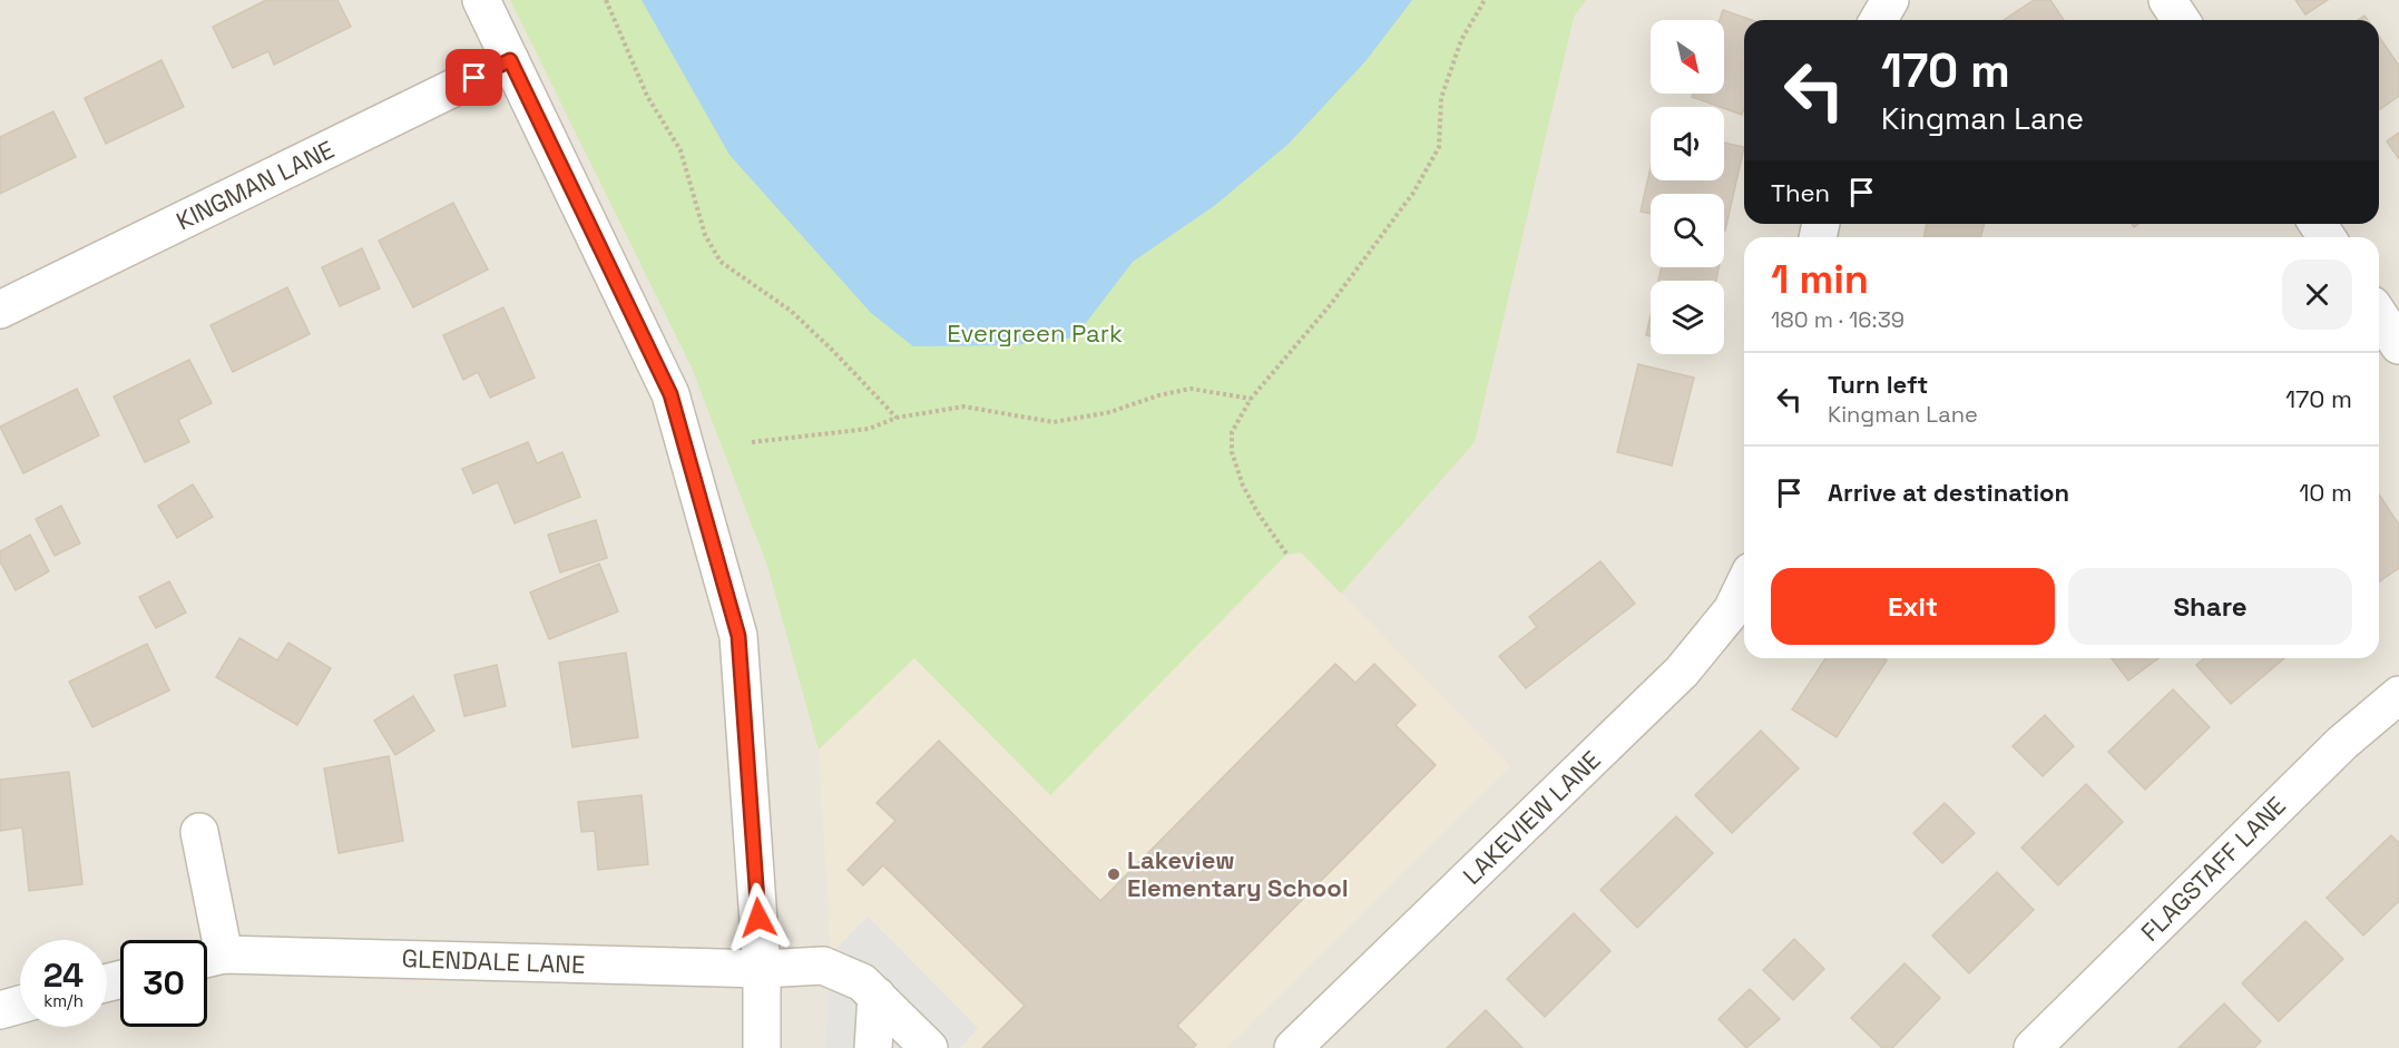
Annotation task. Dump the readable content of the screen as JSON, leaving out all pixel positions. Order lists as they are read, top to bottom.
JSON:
{
  "streets": {
    "street": [
      "KINGMAN LANE",
      "LAKEVIEW LANE",
      "FLAGSTAFF LANE",
      "GLENDALE LANE"
    ]
  },
  "parks": ["Evergreen Park"],
  "places": ["Lakeview Elementary School"],
  "north": "bottom right",
  "page": {
    "turn": ["170 m", "Kingman Lane"],
    "then": "Then",
    "heading": ["1 min", "180 m · 16:39"],
    "list": [
      {
        "name": "Turn left",
        "note": "Kingman Lane",
        "value": "170 m"
      },
      {
        "name": "Arrive at destination",
        "value": "10 m"
      }
    ],
    "buttons": ["Exit", "Share"],
    "speed": "24 km/h",
    "limit": "30"
  }
}
